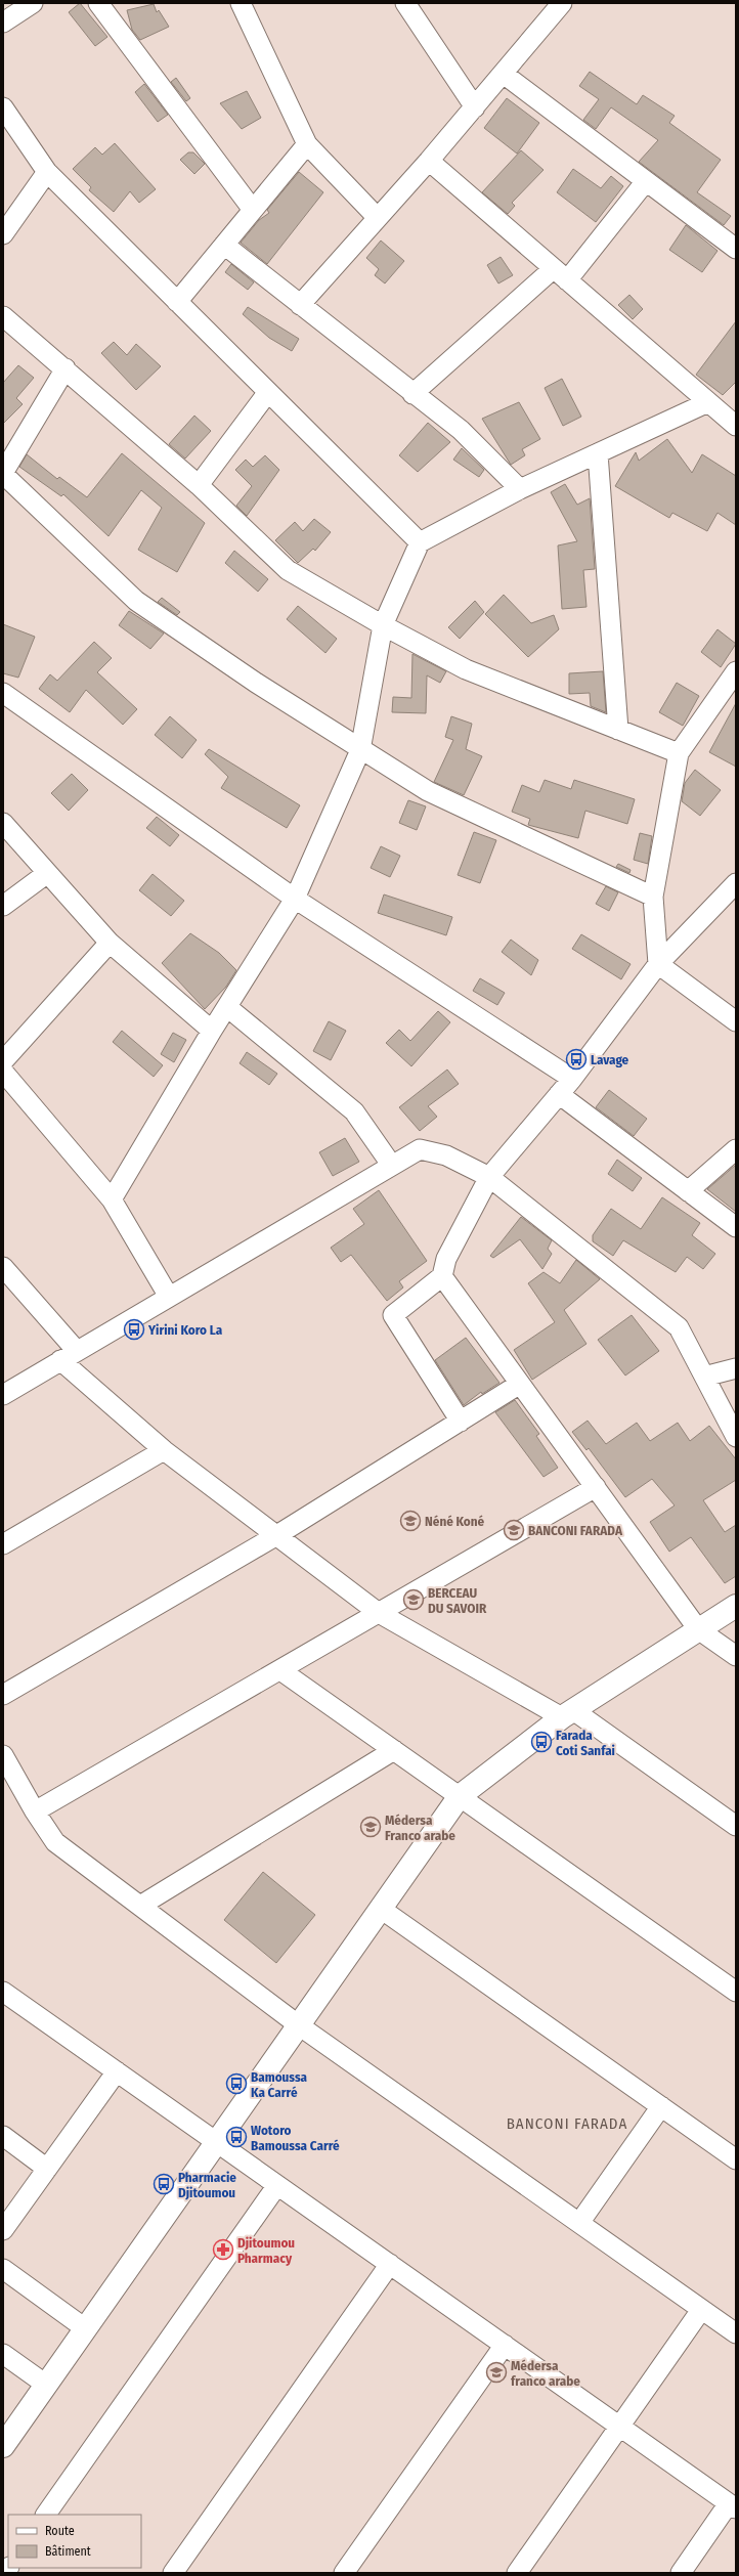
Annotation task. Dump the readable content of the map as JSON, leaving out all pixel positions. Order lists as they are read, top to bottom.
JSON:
{
  "districts": ["BANCONI FARADA"],
  "places": {
    "bus stop": [
      "Lavage",
      "Yirini Koro La",
      "Farada Coti Sanfai",
      "Bamoussa Ka Carré",
      "Wotoro Bamoussa Carré",
      "Pharmacie Djitoumou"
    ],
    "school or university": [
      "Néné Koné",
      "BANCONI FARADA",
      "BERCEAU DU SAVOIR",
      "Médersa Franco arabe",
      "Médersa franco arabe"
    ],
    "pharmacy": ["Djitoumou Pharmacy"]
  },
  "legend": ["Route", "Bâtiment"]
}
